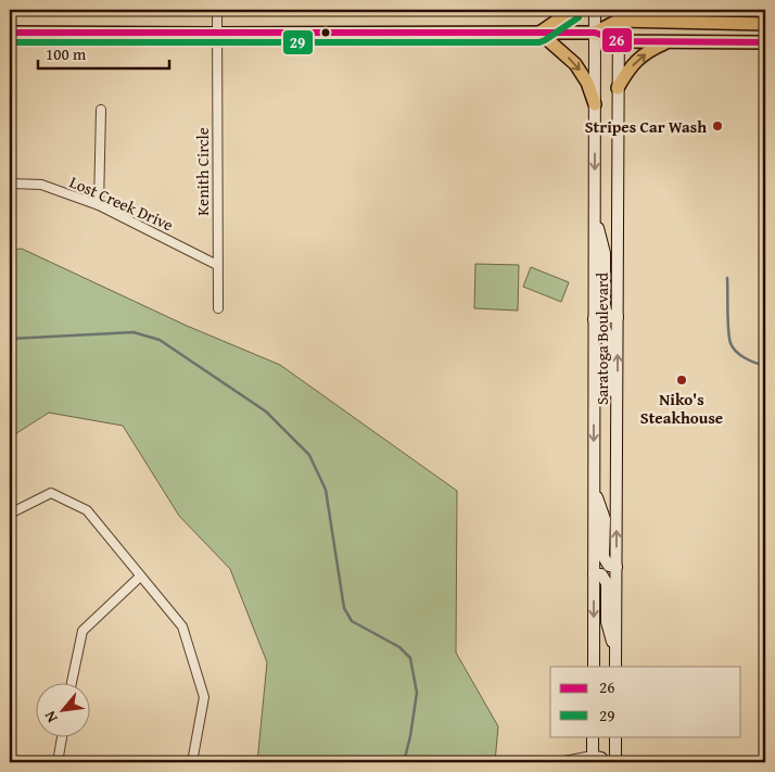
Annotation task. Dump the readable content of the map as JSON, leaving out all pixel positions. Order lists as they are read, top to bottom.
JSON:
{
  "streets": {
    "main road": ["Saratoga Boulevard"],
    "street": ["Kenith Circle", "Lost Creek Drive"]
  },
  "crossings": [
    ["Kenith Circle", "Lost Creek Drive"]
  ],
  "places": ["Stripes Car Wash", "Niko's Steakhouse"],
  "lines": ["transit line 29", "transit line 26"],
  "legend": ["26", "29"],
  "scale_bar": "100 m",
  "north": "bottom left"
}
